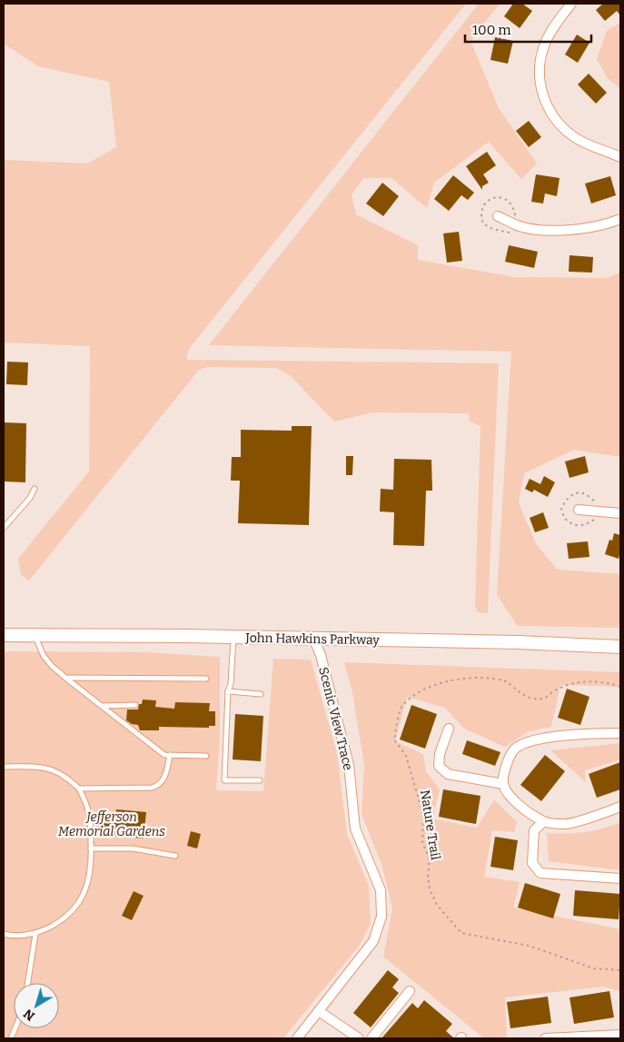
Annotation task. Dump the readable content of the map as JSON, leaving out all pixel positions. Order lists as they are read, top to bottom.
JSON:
{
  "streets": {
    "main road": ["John Hawkins Parkway"],
    "street": ["Scenic View Trace"],
    "path": ["Nature Trail"]
  },
  "crossings": [
    ["John Hawkins Parkway", "Scenic View Trace"]
  ],
  "parks": ["Jefferson Memorial Gardens"],
  "scale_bar": "100 m",
  "north": "bottom left"
}
